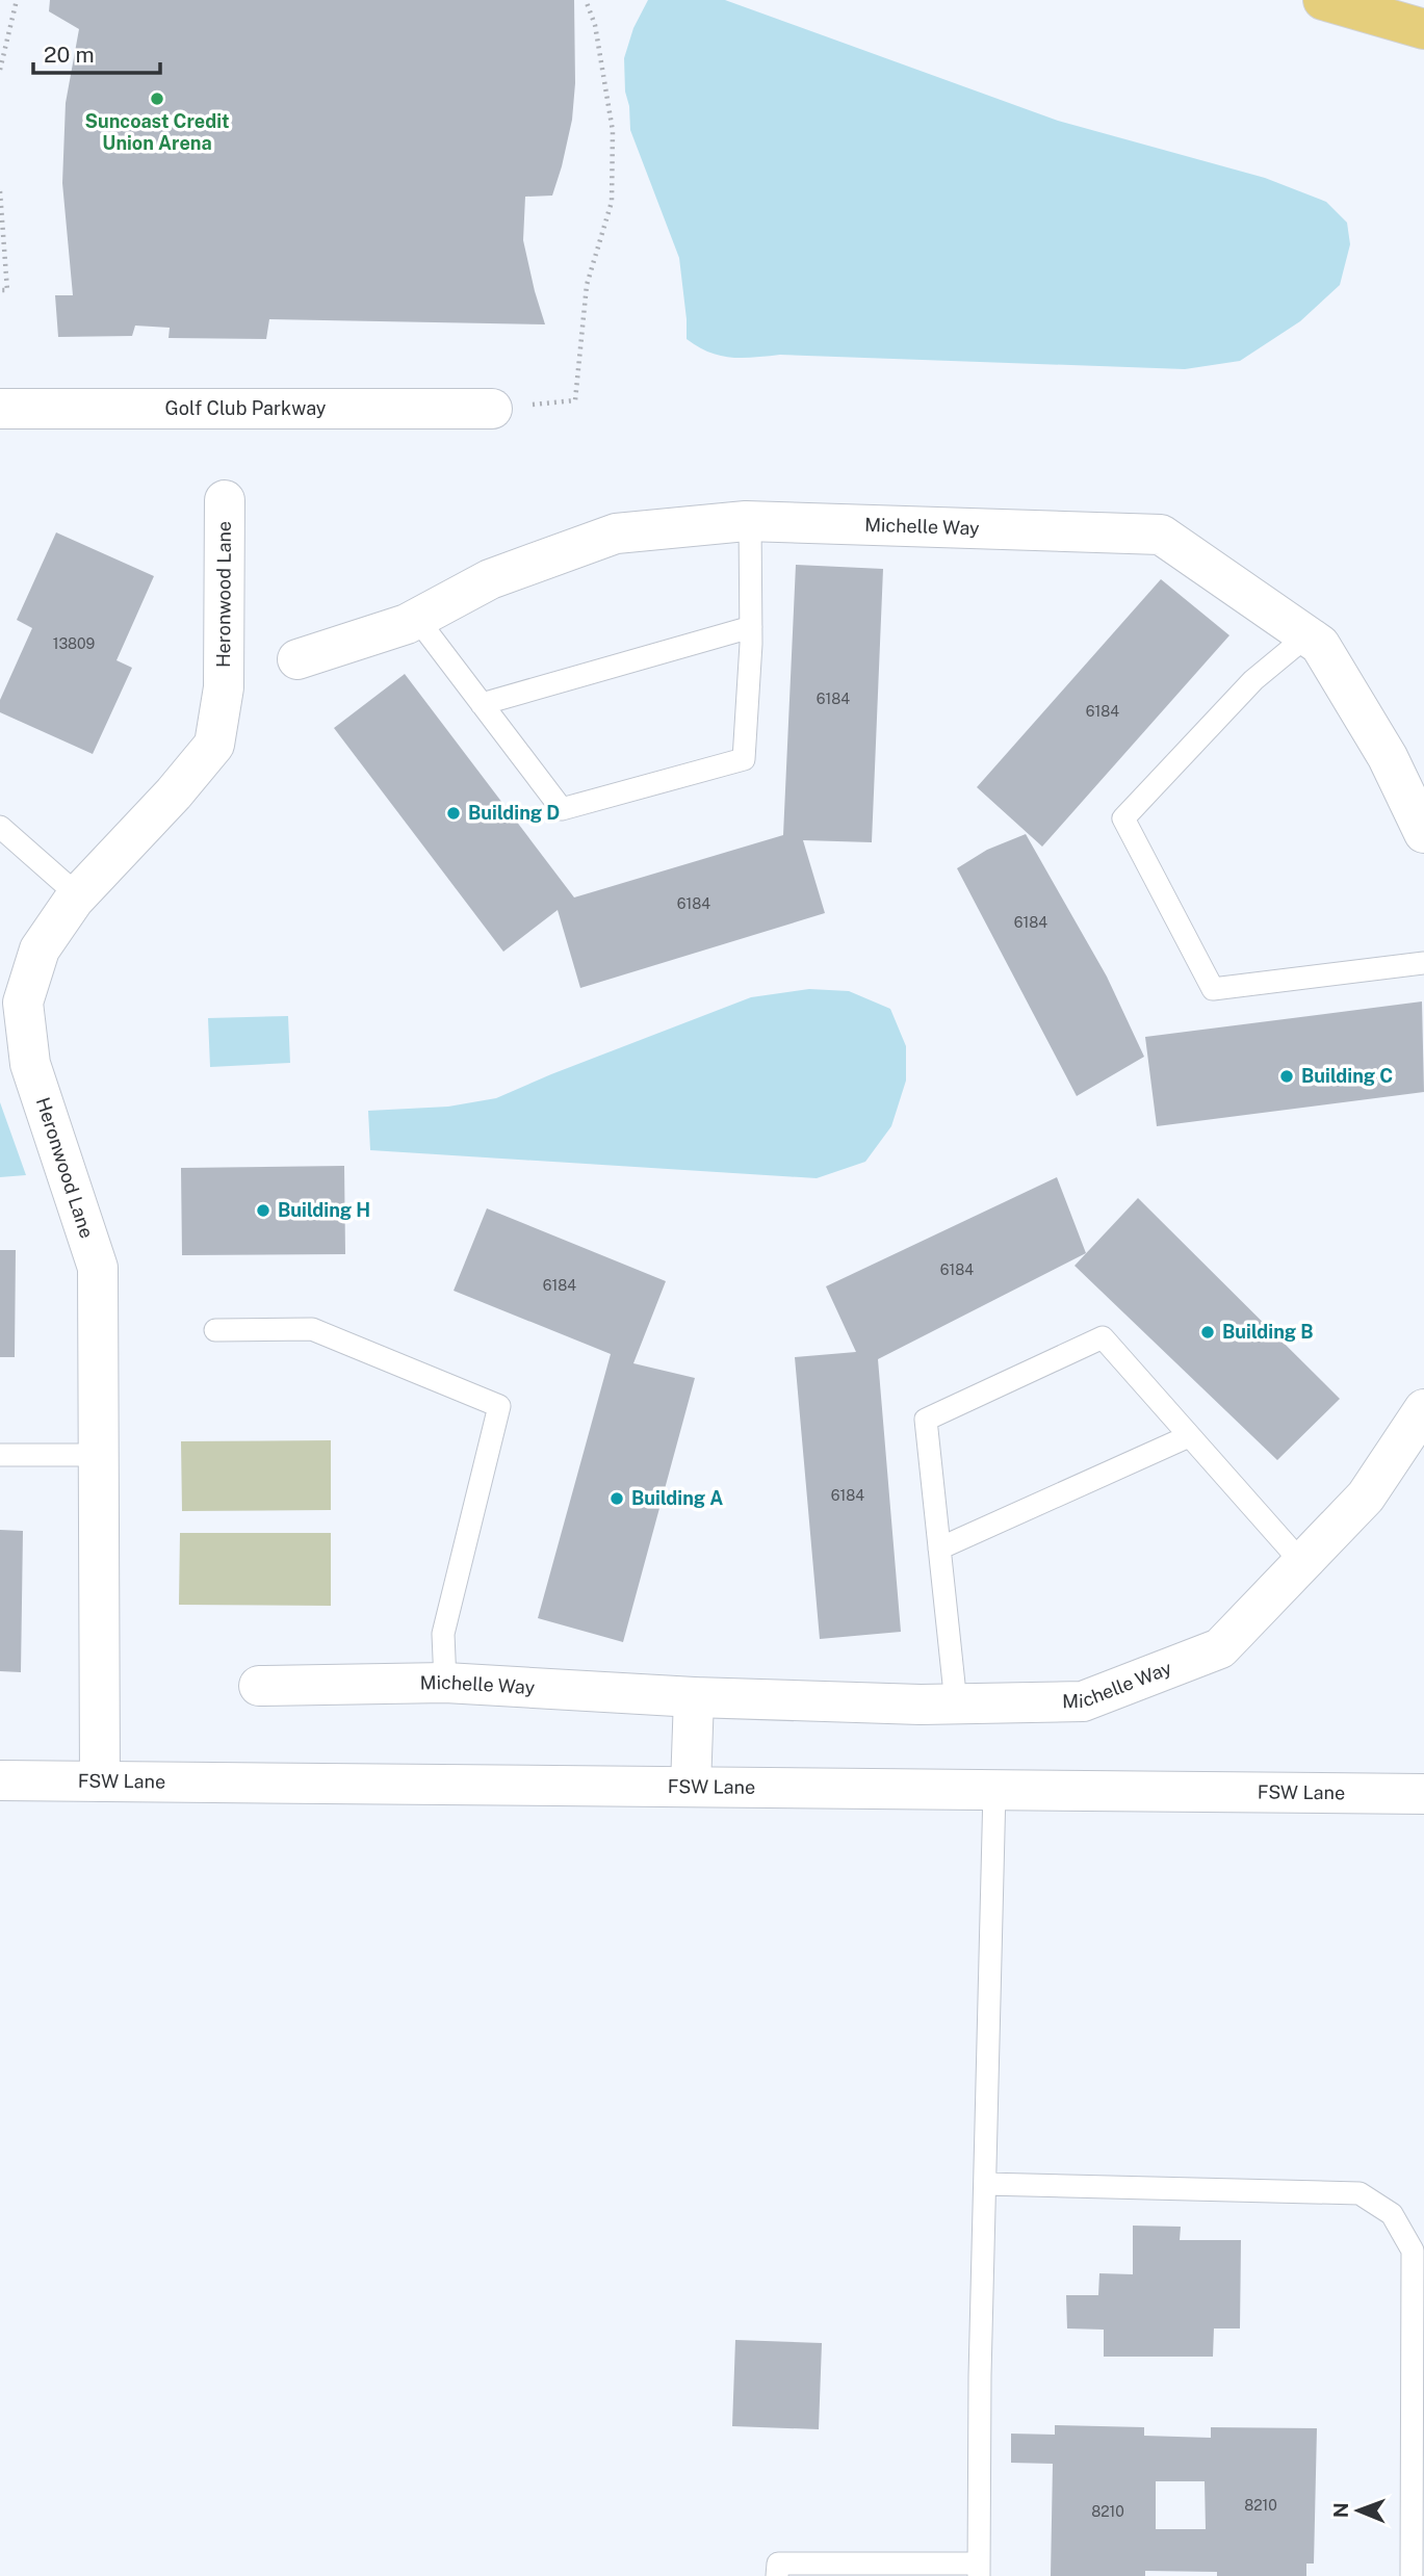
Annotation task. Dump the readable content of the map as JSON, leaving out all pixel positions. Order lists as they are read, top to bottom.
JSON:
{
  "streets": {
    "street": [
      "Golf Club Parkway",
      "Michelle Way",
      "Heronwood Lane",
      "FSW Lane"
    ]
  },
  "crossings": [
    ["Heronwood Lane", "FSW Lane"]
  ],
  "places": [
    "Suncoast Credit Union Arena",
    "Building D",
    "Building C",
    "Building H",
    "Building B",
    "Building A"
  ],
  "house_numbers": [
    "13809",
    "6184",
    "6184",
    "6184",
    "6184",
    "6184",
    "6184",
    "6184",
    "8210",
    "8210"
  ],
  "scale_bar": "20 m",
  "north": "left"
}
